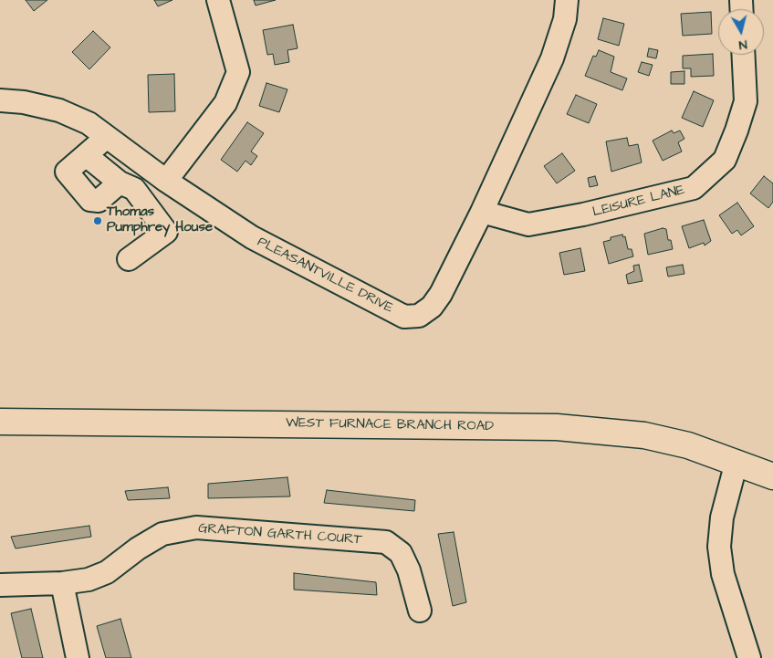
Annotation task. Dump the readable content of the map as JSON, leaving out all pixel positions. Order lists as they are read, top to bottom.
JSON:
{
  "streets": {
    "main road": ["WEST FURNACE BRANCH ROAD"],
    "street": ["LEISURE LANE", "PLEASANTVILLE DRIVE", "GRAFTON GARTH COURT"]
  },
  "crossings": [
    ["LEISURE LANE", "PLEASANTVILLE DRIVE"]
  ],
  "places": ["Thomas Pumphrey House"],
  "north": "bottom"
}
